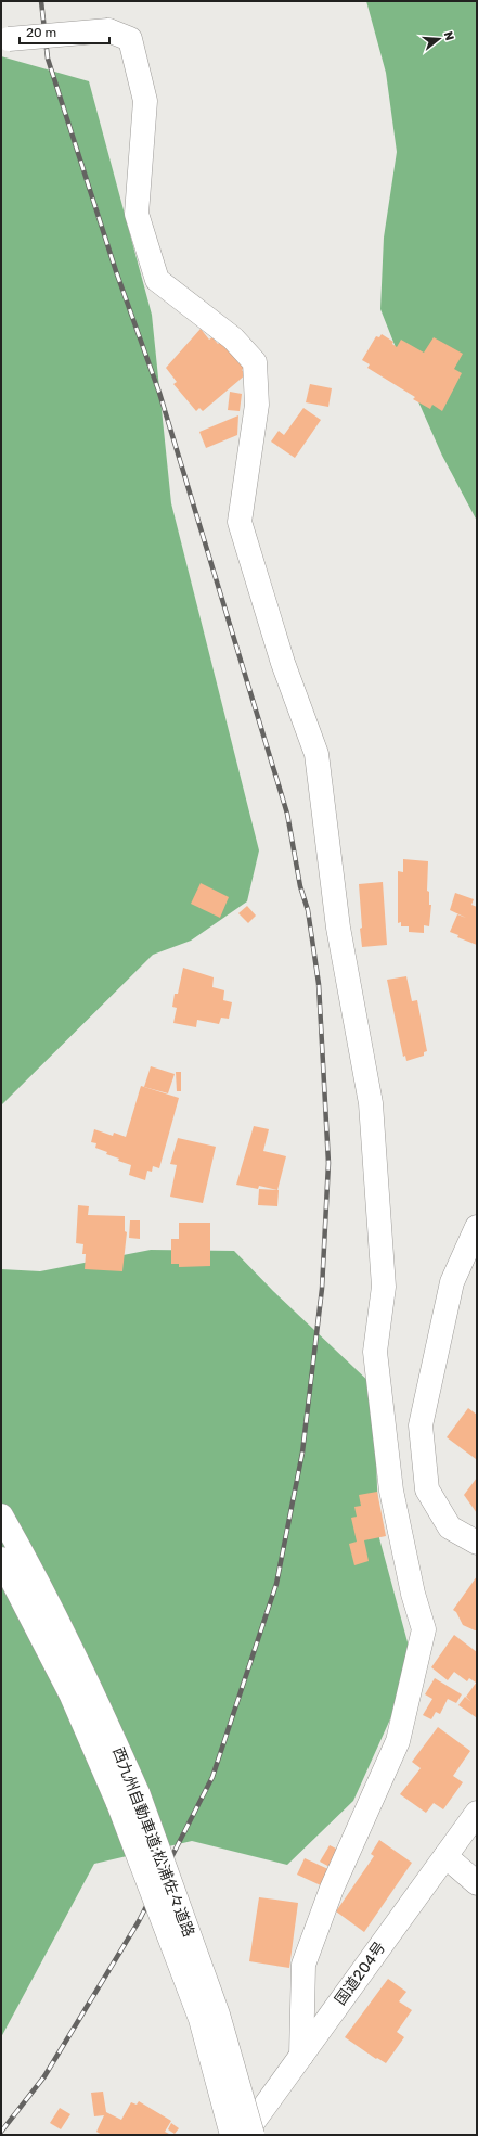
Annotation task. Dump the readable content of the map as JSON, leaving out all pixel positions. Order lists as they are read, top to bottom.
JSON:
{
  "streets": {
    "main road": ["西九州自動車道;松浦佐々道路", "国道204号"]
  },
  "scale_bar": "20 m",
  "north": "right"
}
